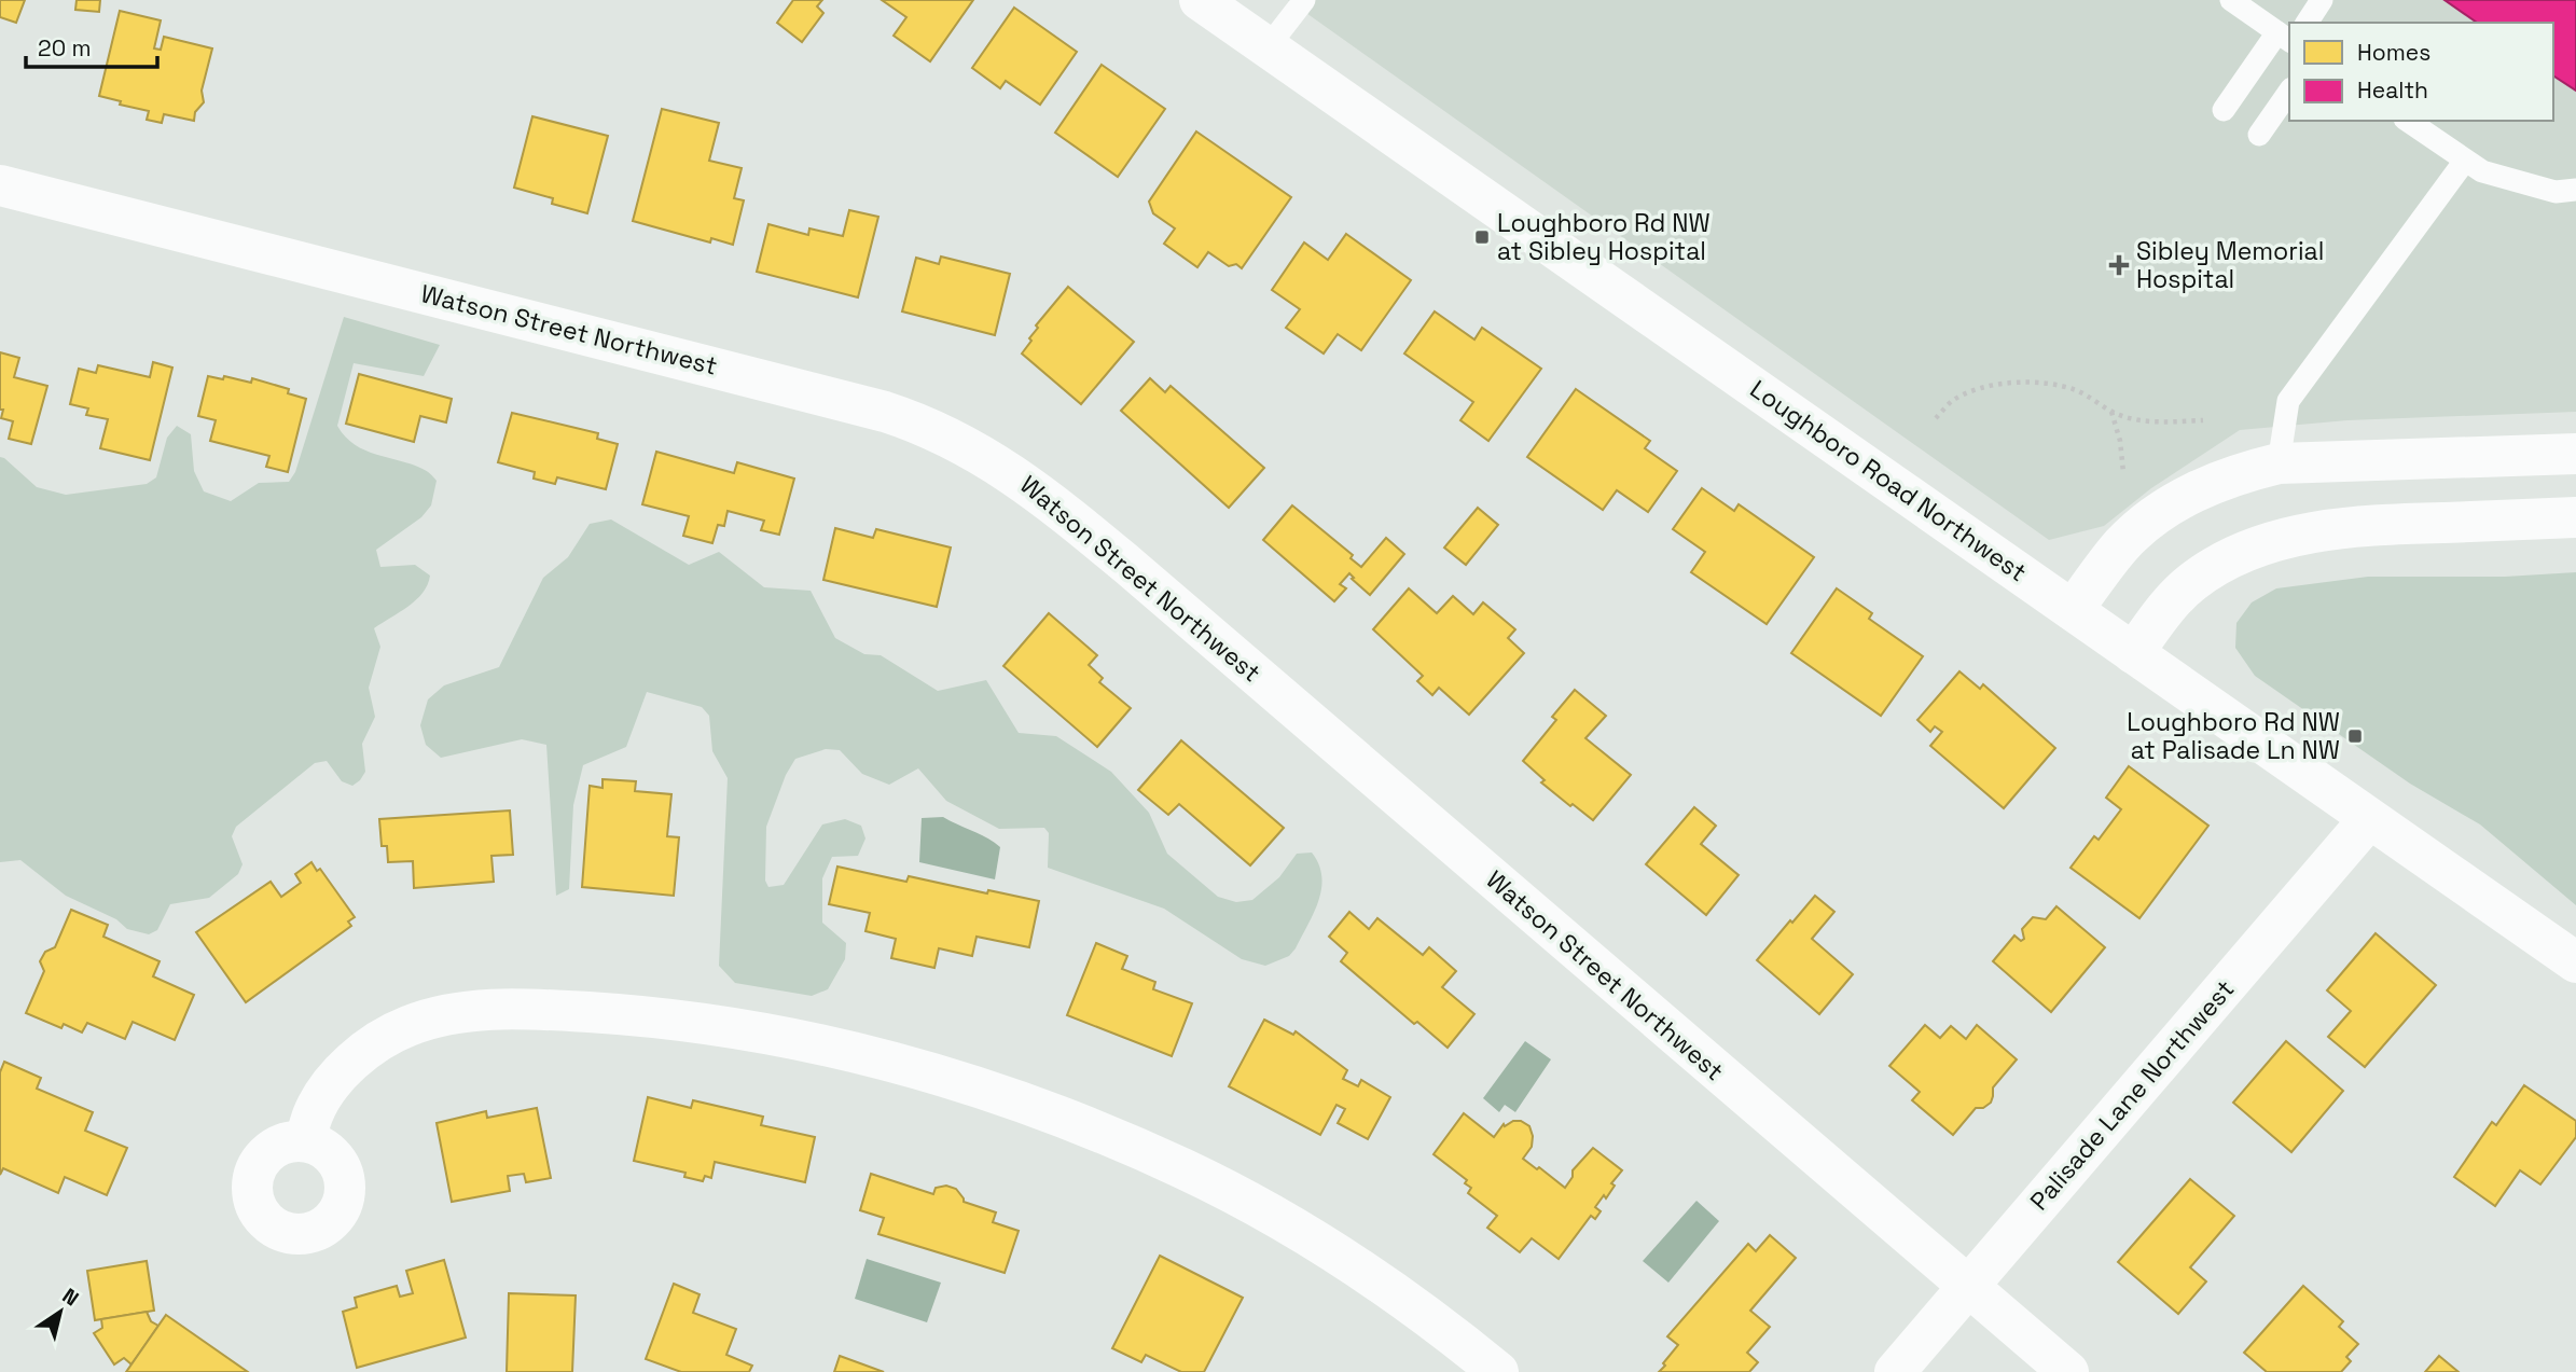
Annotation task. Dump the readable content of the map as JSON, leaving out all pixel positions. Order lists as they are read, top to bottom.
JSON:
{
  "streets": {
    "street": ["Watson Street Northwest", "Loughboro Road Northwest", "Palisade Lane Northwest"]
  },
  "crossings": [
    ["Watson Street Northwest", "Palisade Lane Northwest"],
    ["Loughboro Road Northwest", "Palisade Lane Northwest"]
  ],
  "places": {
    "transit": ["Loughboro Rd NW at Sibley Hospital", "Loughboro Rd NW at Palisade Ln NW"],
    "health": ["Sibley Memorial Hospital"]
  },
  "legend": ["Homes", "Health"],
  "scale_bar": "20 m",
  "north": "top right"
}
